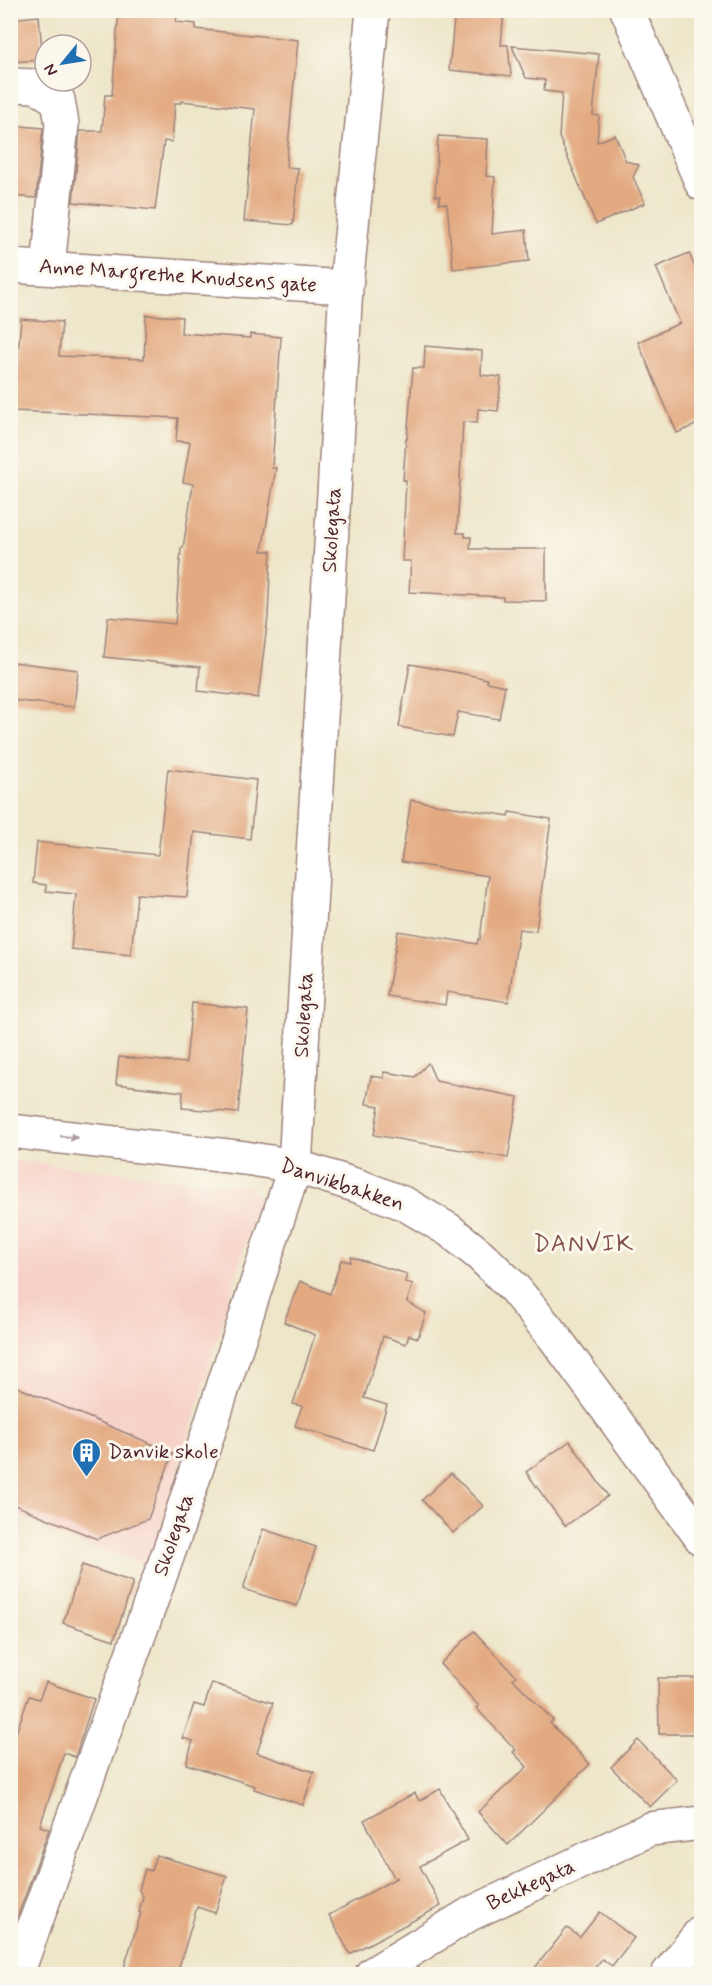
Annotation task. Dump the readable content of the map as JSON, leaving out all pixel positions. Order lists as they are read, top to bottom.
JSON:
{
  "streets": {
    "street": [
      "Anne Margrethe Knudsens gate",
      "Skolegata",
      "Danvikbakken",
      "Bekkegata"
    ]
  },
  "crossings": [
    ["Anne Margrethe Knudsens gate", "Skolegata"],
    ["Skolegata", "Danvikbakken"]
  ],
  "districts": ["DANVIK"],
  "places": {
    "building": ["Danvik skole"]
  },
  "north": "bottom left"
}
